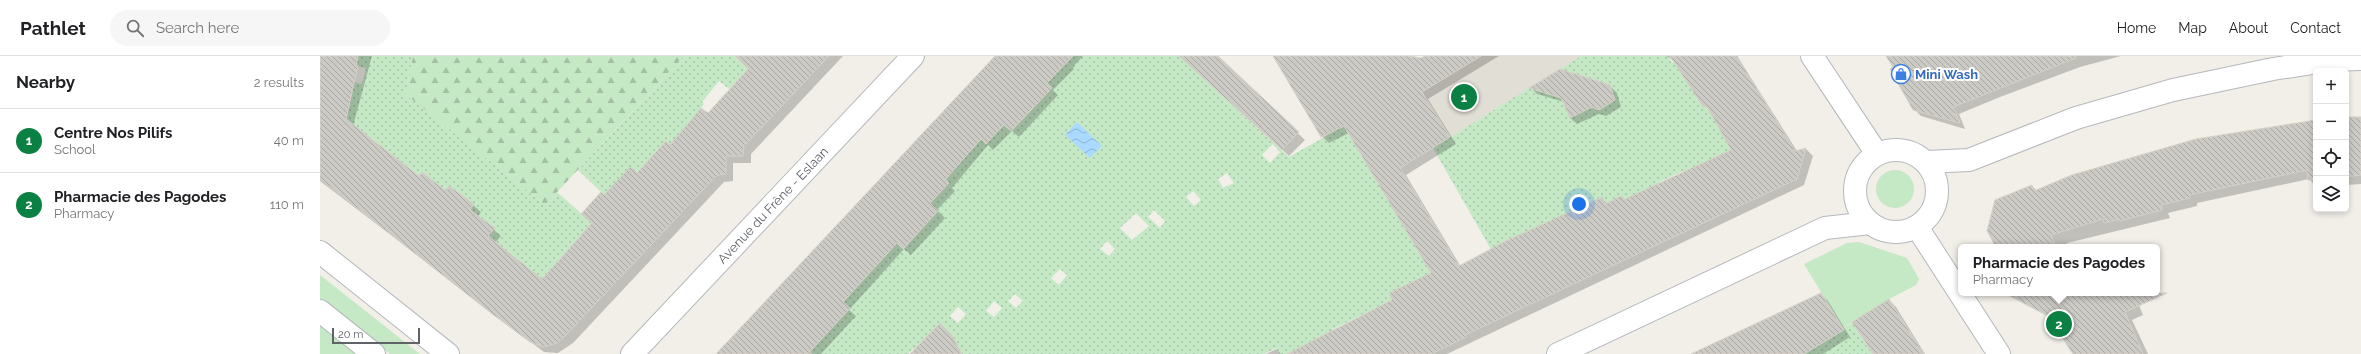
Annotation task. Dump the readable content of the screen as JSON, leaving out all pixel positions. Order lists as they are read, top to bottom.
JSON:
{
  "streets": {
    "street": ["Avenue du Frêne - Eslaan"]
  },
  "places": {
    "shop": ["Mini Wash"]
  },
  "scale_bar": "20 m",
  "page": {
    "header": "Pathlet",
    "search": "Search here",
    "nav": [
      "Home",
      "Map",
      "About",
      "Contact"
    ],
    "heading": ["Nearby", "2 results"],
    "map_buttons": ["+", "−"],
    "pins": ["1", "2"],
    "list": [
      {
        "mark": "1",
        "name": "Centre Nos Pilifs",
        "note": "School",
        "value": "40 m"
      },
      {
        "mark": "2",
        "name": "Pharmacie des Pagodes",
        "note": "Pharmacy",
        "value": "110 m"
      }
    ],
    "popup": ["Pharmacie des Pagodes", "Pharmacy"],
    "scale": "20 m"
  }
}
